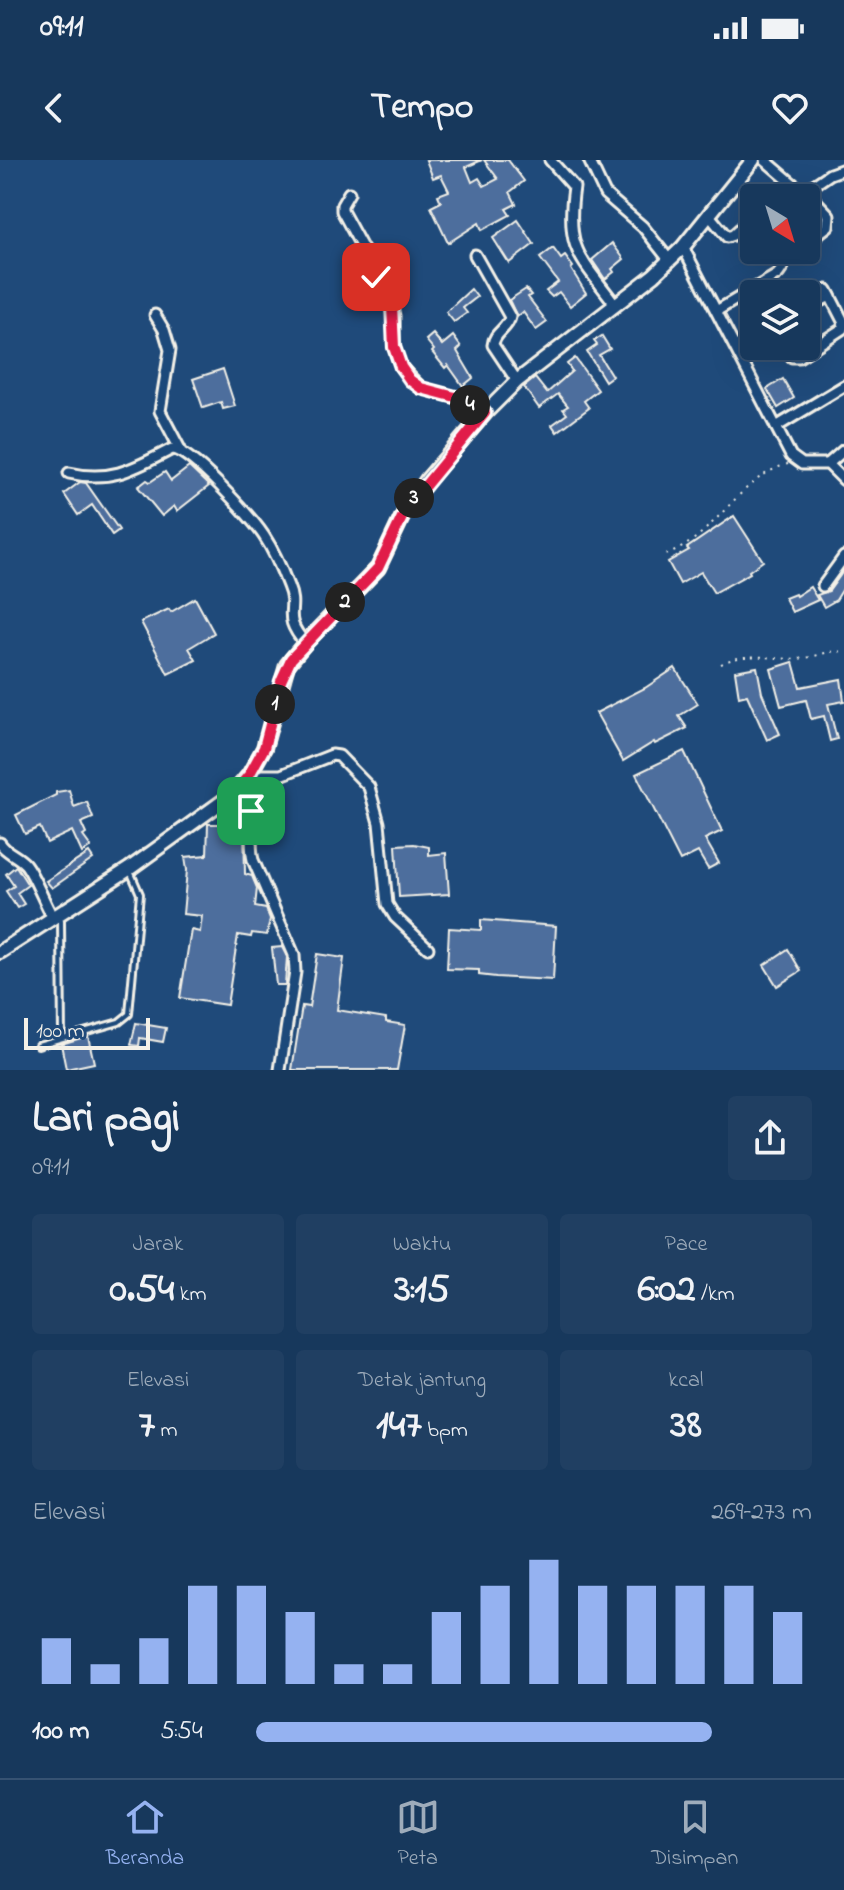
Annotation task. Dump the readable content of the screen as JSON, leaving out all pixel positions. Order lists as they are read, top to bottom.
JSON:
{
  "scale_bar": "100 m",
  "north": "bottom right",
  "page": {
    "status": "09:11",
    "header": "Tempo",
    "pins": [
      "4",
      "3",
      "2",
      "1"
    ],
    "scale": "100 m",
    "heading": ["Lari pagi", "09:11"],
    "stats": [
      ["Jarak", "0.54 km"],
      ["Waktu", "3:15"],
      ["Pace", "6:02 /km"],
      ["Elevasi", "7 m"],
      ["Detak jantung", "147 bpm"],
      ["kcal", "38"]
    ],
    "chart": ["Elevasi", "269–273 m"],
    "list": [
      {
        "name": "100 m",
        "note": "5:54"
      }
    ],
    "tabs": ["Beranda", "Peta", "Disimpan"]
  }
}
